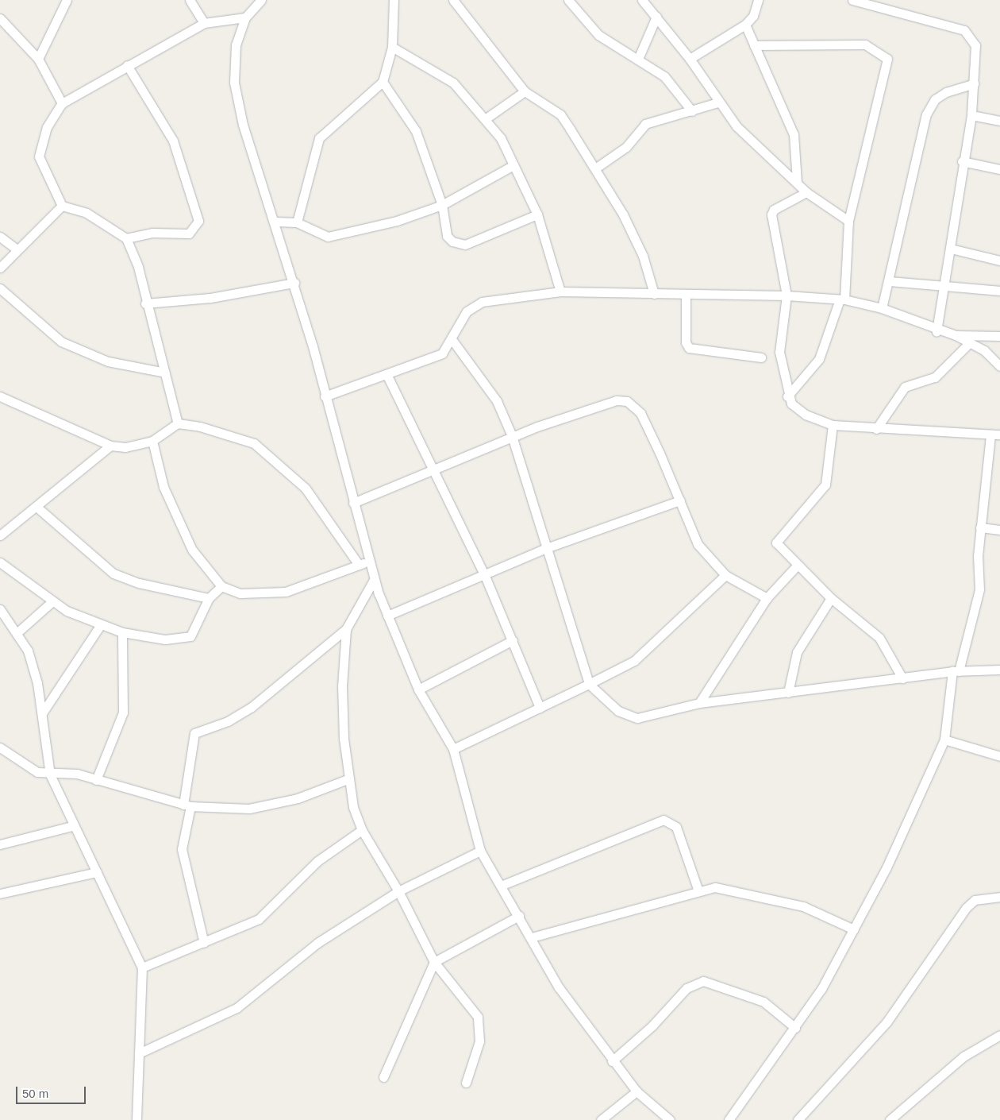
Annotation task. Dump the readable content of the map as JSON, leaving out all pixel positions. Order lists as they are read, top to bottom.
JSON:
{
  "scale_bar": "50 m"
}
